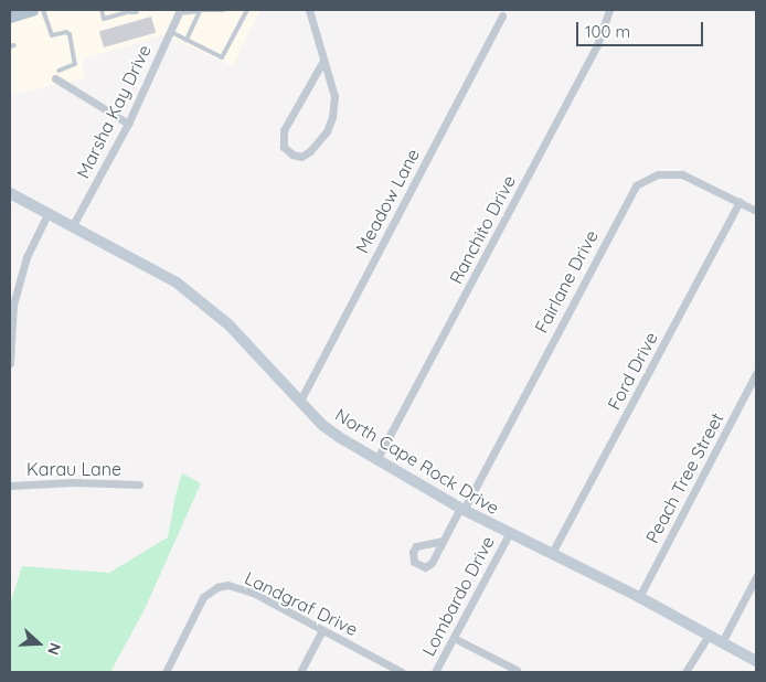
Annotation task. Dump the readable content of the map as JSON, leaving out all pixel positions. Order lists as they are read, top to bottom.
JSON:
{
  "streets": {
    "street": [
      "Marsha Kay Drive",
      "Meadow Lane",
      "Ranchito Drive",
      "Fairlane Drive",
      "Ford Drive",
      "North Cape Rock Drive",
      "Karau Lane",
      "Peach Tree Street",
      "Lombardo Drive",
      "Landgraf Drive"
    ]
  },
  "crossings": [
    ["Marsha Kay Drive", "North Cape Rock Drive"],
    ["Meadow Lane", "North Cape Rock Drive"],
    ["Ranchito Drive", "North Cape Rock Drive"],
    ["Fairlane Drive", "Ford Drive"],
    ["Fairlane Drive", "North Cape Rock Drive"],
    ["Ford Drive", "North Cape Rock Drive"],
    ["North Cape Rock Drive", "Peach Tree Street"],
    ["North Cape Rock Drive", "Lombardo Drive"]
  ],
  "scale_bar": "100 m",
  "north": "right"
}
